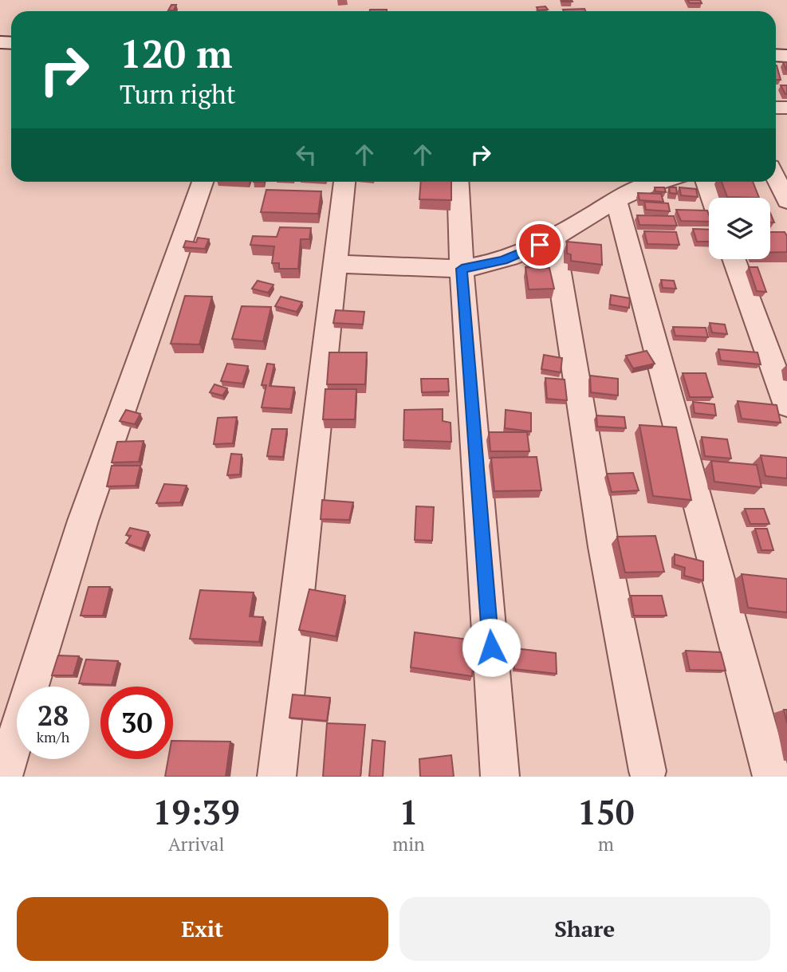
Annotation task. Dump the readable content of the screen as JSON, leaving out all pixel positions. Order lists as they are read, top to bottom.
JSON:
{
  "page": {
    "turn": ["120 m", "Turn right"],
    "speed": "28 km/h",
    "limit": "30",
    "eta": [
      "19:39",
      "Arrival",
      "1",
      "min",
      "150",
      "m"
    ],
    "buttons": ["Exit", "Share"]
  }
}
